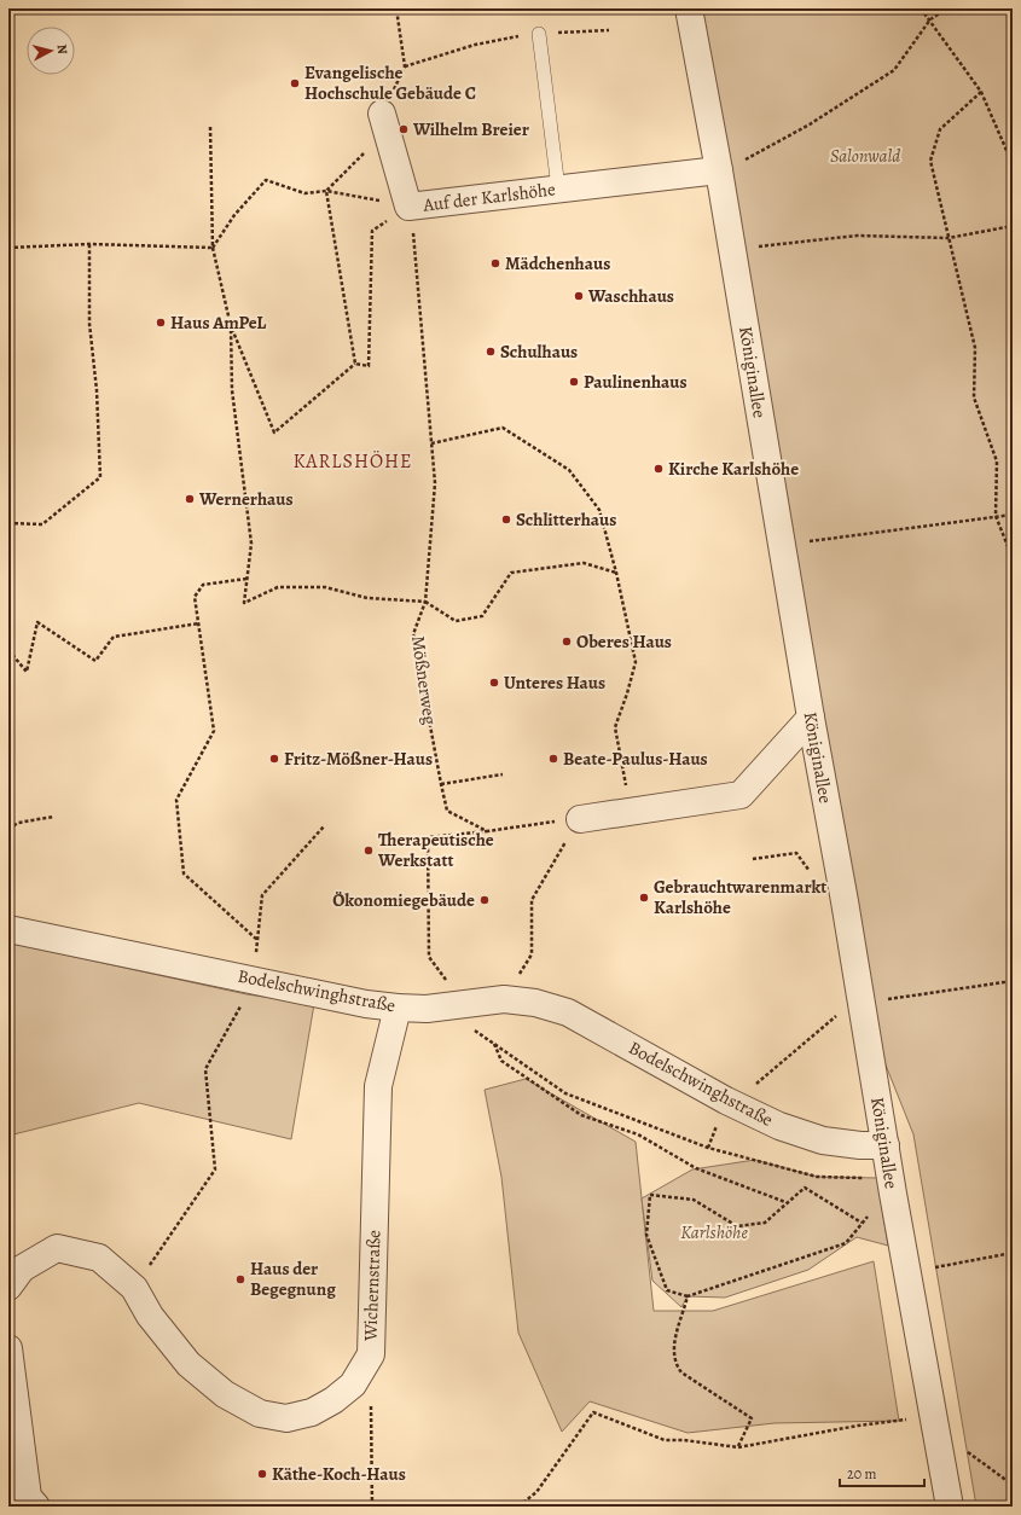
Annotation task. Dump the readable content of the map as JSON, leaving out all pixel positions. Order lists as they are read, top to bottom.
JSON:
{
  "streets": {
    "street": [
      "Auf der Karlshöhe",
      "Königinallee",
      "Bodelschwinghstraße",
      "Wichernstraße"
    ],
    "path": ["Mößnerweg"]
  },
  "crossings": [
    ["Auf der Karlshöhe", "Königinallee"],
    ["Auf der Karlshöhe", "Mößnerweg"],
    ["Königinallee", "Bodelschwinghstraße"],
    ["Bodelschwinghstraße", "Wichernstraße"]
  ],
  "districts": ["KARLSHÖHE"],
  "parks": ["Salonwald", "Karlshöhe"],
  "places": [
    "Evangelische Hochschule Gebäude C",
    "Wilhelm Breier",
    "Mädchenhaus",
    "Waschhaus",
    "Haus AmPeL",
    "Schulhaus",
    "Paulinenhaus",
    "Kirche Karlshöhe",
    "Wernerhaus",
    "Schlitterhaus",
    "Oberes Haus",
    "Unteres Haus",
    "Fritz-Mößner-Haus",
    "Beate-Paulus-Haus",
    "Therapeutische Werkstatt",
    "Gebrauchtwarenmarkt Karlshöhe",
    "Ökonomiegebäude",
    "Haus der Begegnung",
    "Käthe-Koch-Haus"
  ],
  "scale_bar": "20 m",
  "north": "right"
}
